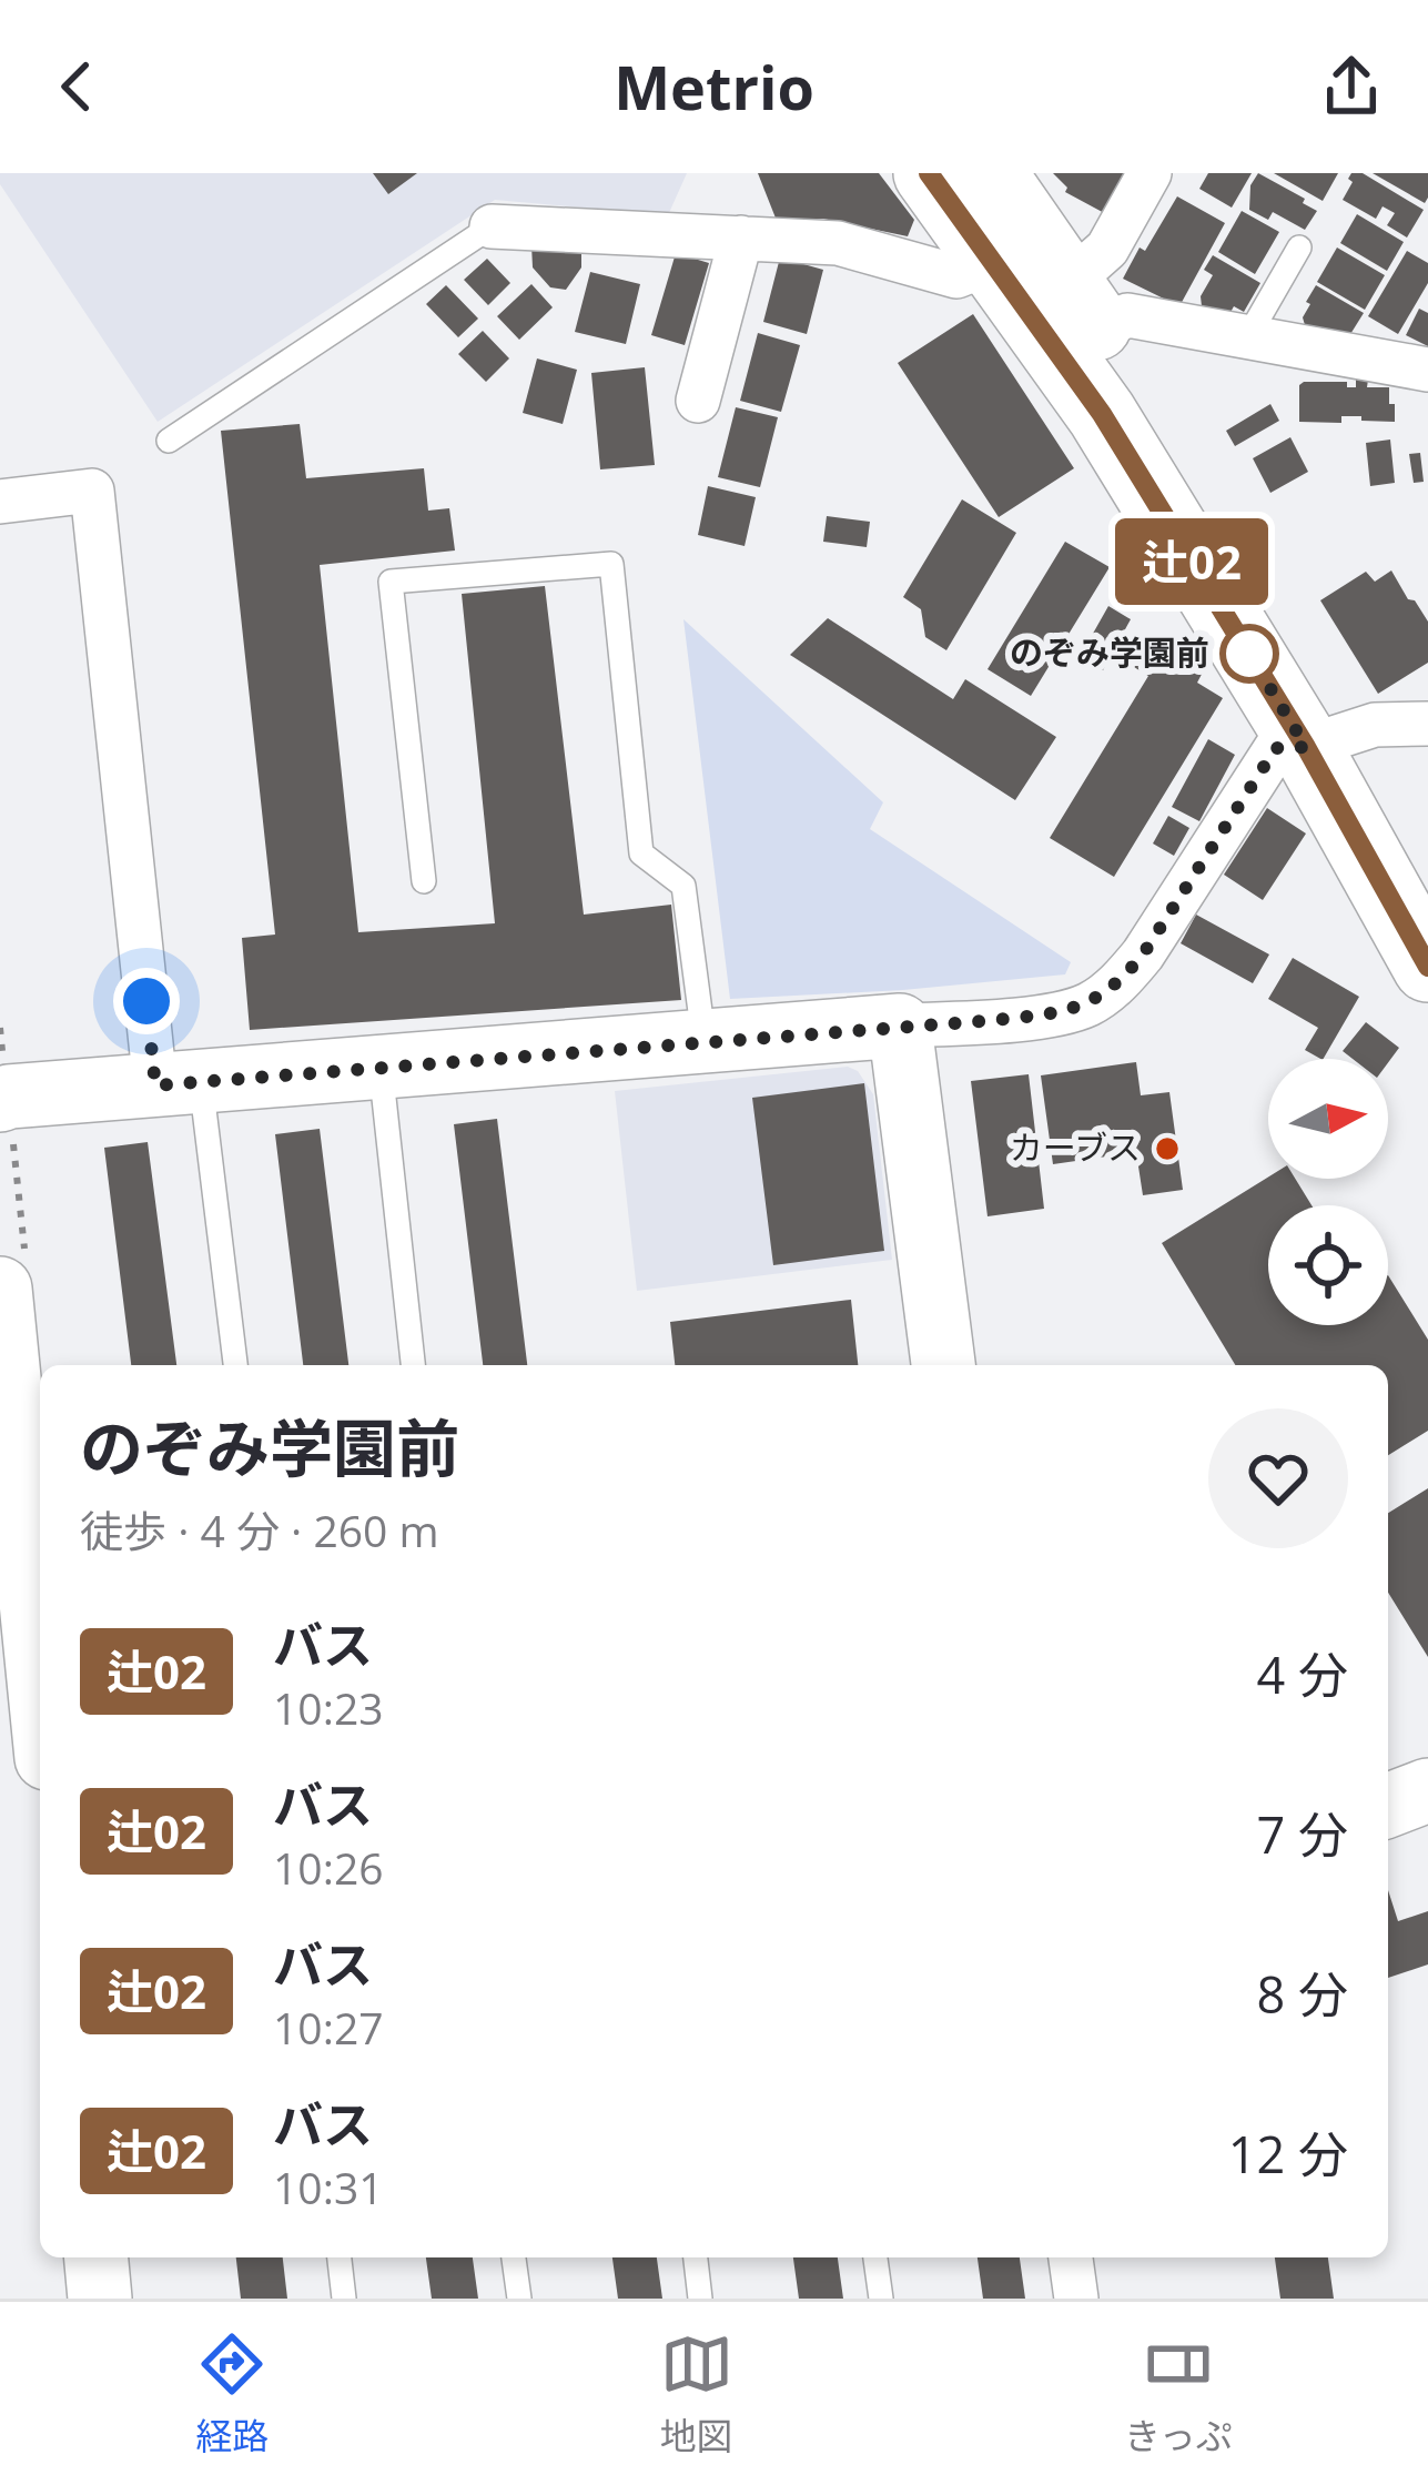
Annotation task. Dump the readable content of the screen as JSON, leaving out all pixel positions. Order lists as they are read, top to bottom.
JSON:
{
  "places": ["のぞみ学園前", "カーブス"],
  "lines": ["bus line 辻02"],
  "north": "right",
  "page": {
    "header": "Metrio",
    "on_map": "辻02",
    "heading": ["のぞみ学園前", "徒歩 · 4 分 · 260 m"],
    "list": [
      {
        "mark": "辻02",
        "name": "バス",
        "note": "10:23",
        "value": "4 分"
      },
      {
        "mark": "辻02",
        "name": "バス",
        "note": "10:26",
        "value": "7 分"
      },
      {
        "mark": "辻02",
        "name": "バス",
        "note": "10:27",
        "value": "8 分"
      },
      {
        "mark": "辻02",
        "name": "バス",
        "note": "10:31",
        "value": "12 分"
      }
    ],
    "tabs": ["経路", "地図", "きっぷ"]
  }
}
